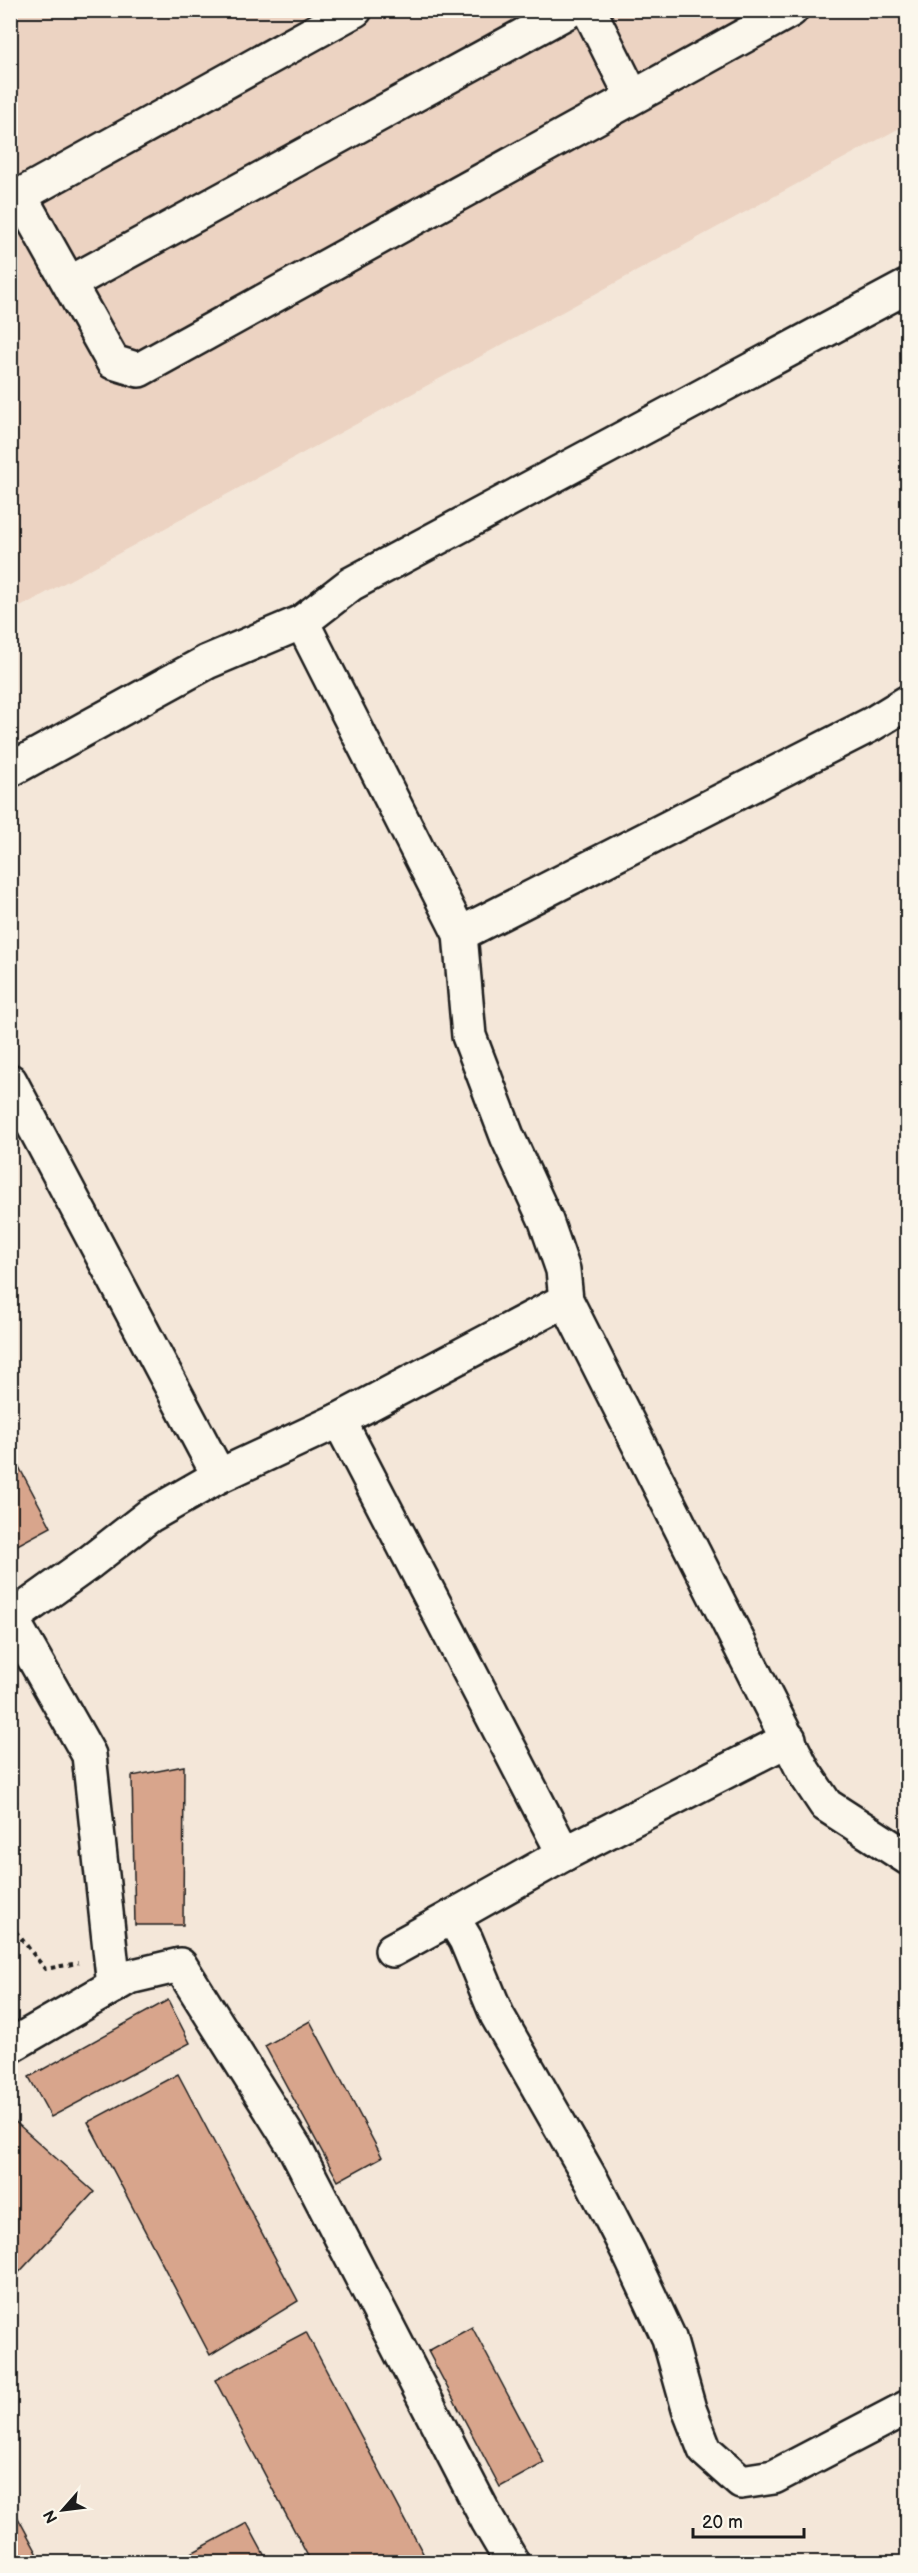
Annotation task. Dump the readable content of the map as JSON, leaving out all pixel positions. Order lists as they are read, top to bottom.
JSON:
{
  "scale_bar": "20 m",
  "north": "bottom left"
}
